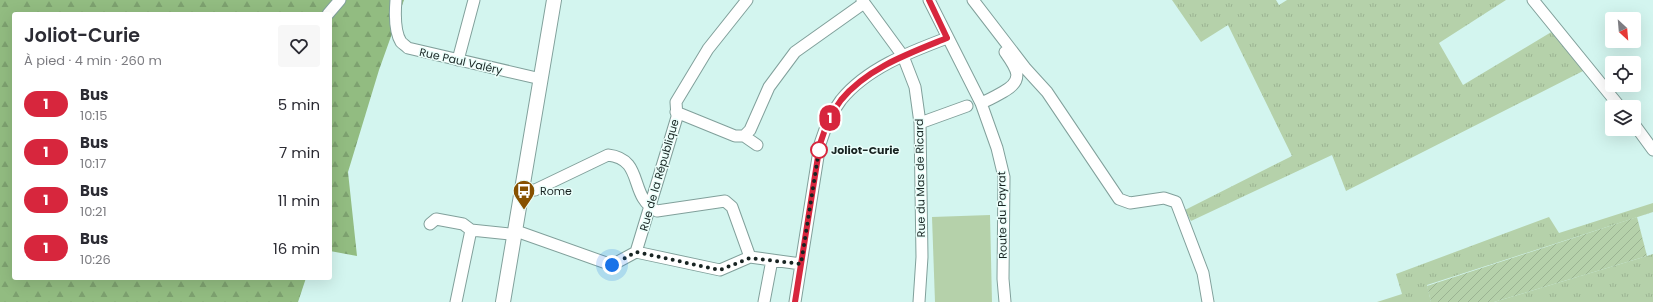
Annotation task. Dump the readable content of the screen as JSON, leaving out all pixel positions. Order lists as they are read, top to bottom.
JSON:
{
  "streets": {
    "street": [
      "Rue Paul Valéry",
      "Rue de la République",
      "Rue du Mas de Ricard",
      "Route du Payrat"
    ]
  },
  "places": {
    "other": ["Joliot-Curie"],
    "bus stop": ["Rome"]
  },
  "lines": ["bus line 1"],
  "north": "bottom right",
  "page": {
    "on_map": "1",
    "heading": ["Joliot-Curie", "À pied · 4 min · 260 m"],
    "list": [
      {
        "mark": "1",
        "name": "Bus",
        "note": "10:15",
        "value": "5 min"
      },
      {
        "mark": "1",
        "name": "Bus",
        "note": "10:17",
        "value": "7 min"
      },
      {
        "mark": "1",
        "name": "Bus",
        "note": "10:21",
        "value": "11 min"
      },
      {
        "mark": "1",
        "name": "Bus",
        "note": "10:26",
        "value": "16 min"
      }
    ]
  }
}
